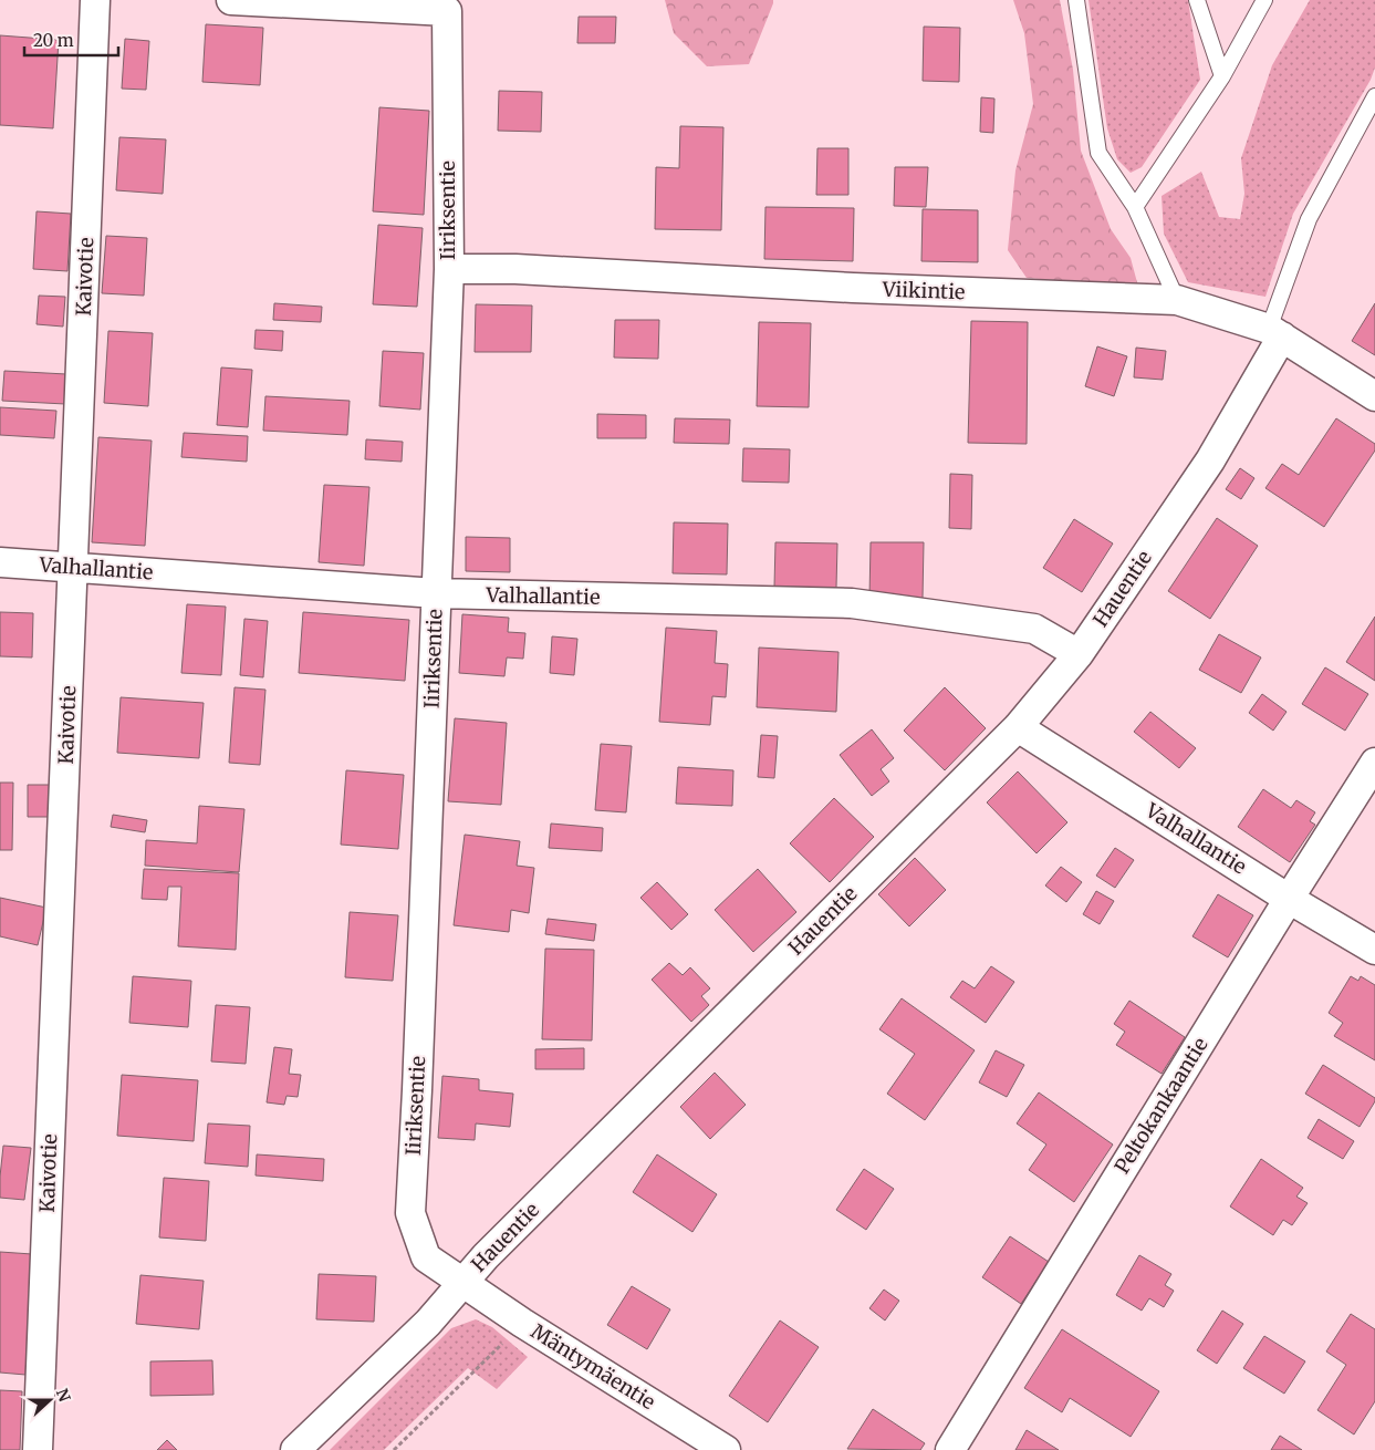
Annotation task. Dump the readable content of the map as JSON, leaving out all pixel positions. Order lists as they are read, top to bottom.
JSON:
{
  "streets": {
    "street": [
      "Iiriksentie",
      "Kaivotie",
      "Viikintie",
      "Valhallantie",
      "Hauentie",
      "Peltokankaantie",
      "Mäntymäentie"
    ]
  },
  "crossings": [
    ["Iiriksentie", "Viikintie"],
    ["Iiriksentie", "Valhallantie"],
    ["Iiriksentie", "Hauentie"],
    ["Iiriksentie", "Mäntymäentie"],
    ["Kaivotie", "Valhallantie"],
    ["Viikintie", "Hauentie"],
    ["Valhallantie", "Hauentie"],
    ["Valhallantie", "Peltokankaantie"],
    ["Hauentie", "Mäntymäentie"]
  ],
  "scale_bar": "20 m",
  "north": "right"
}
